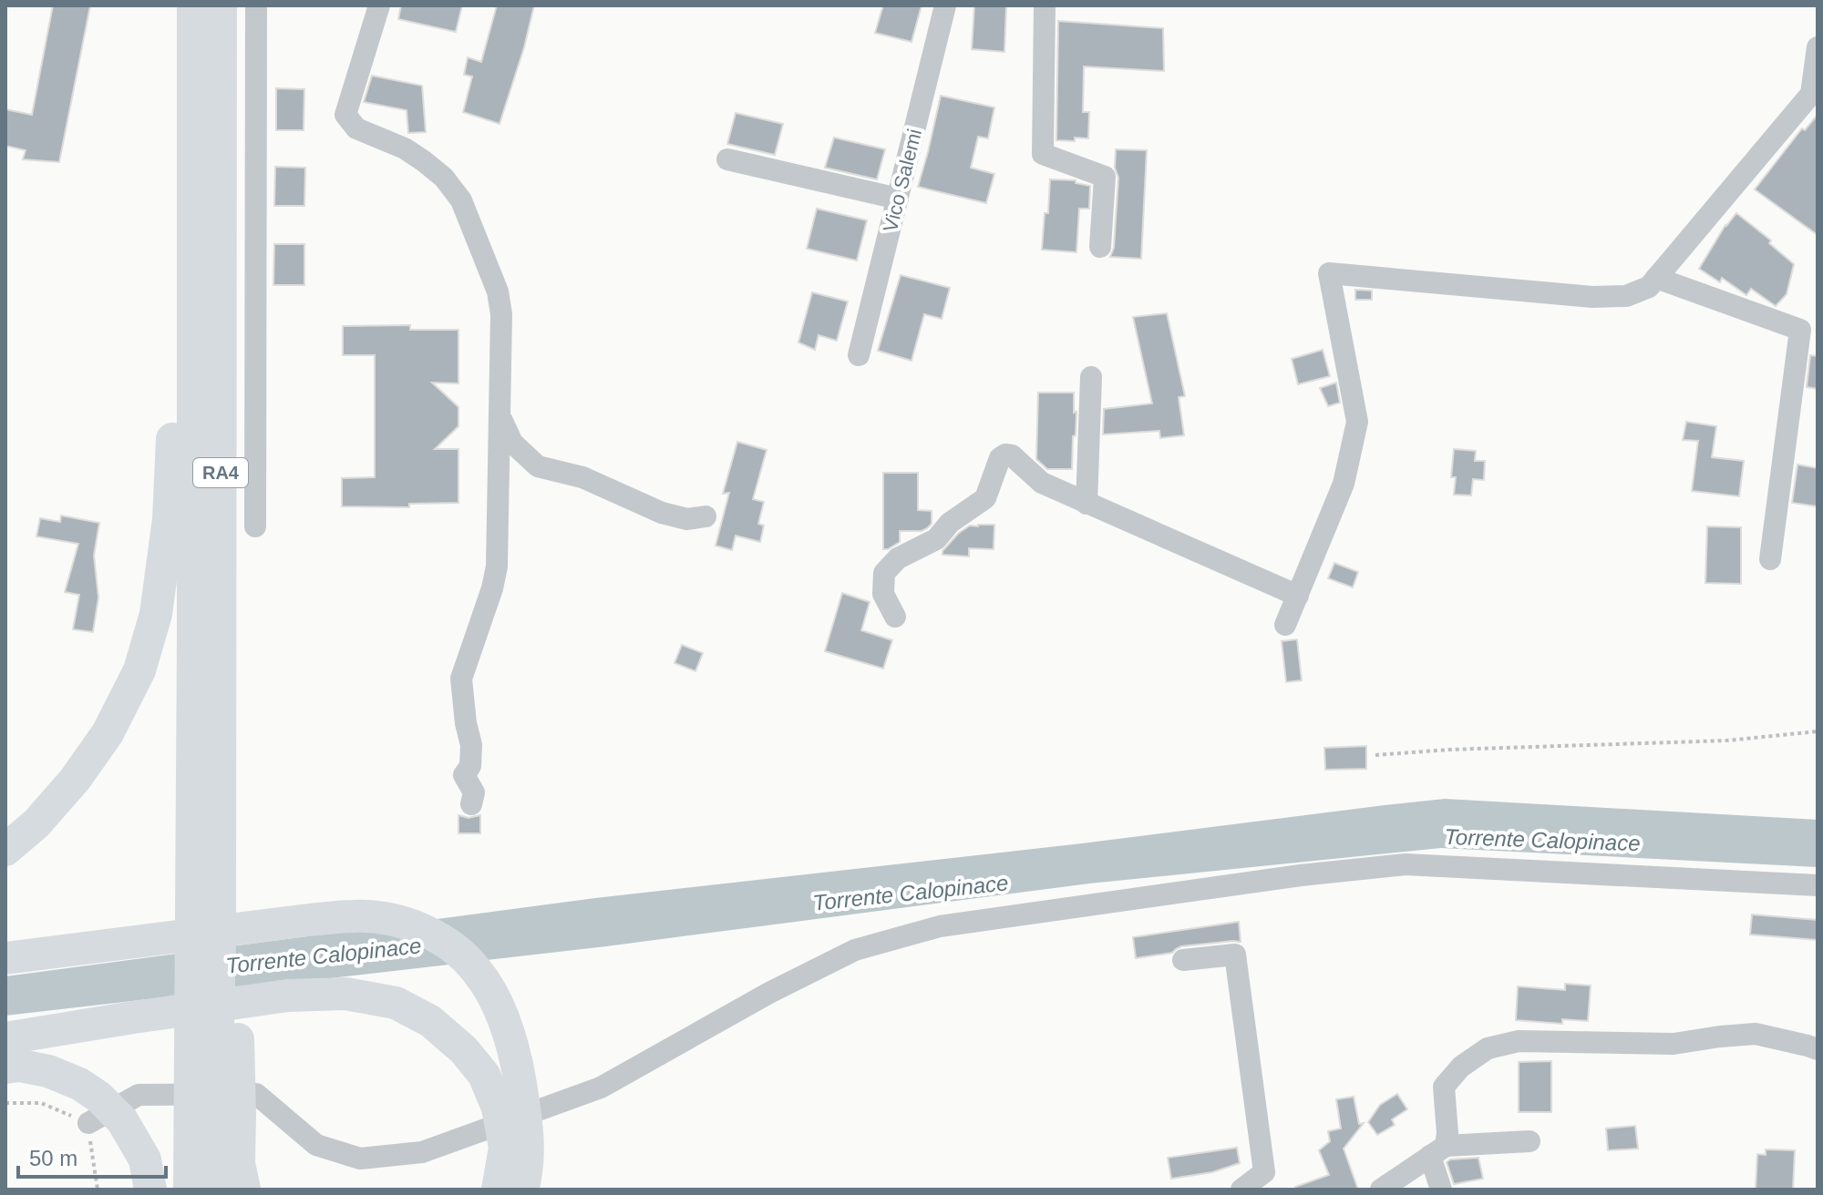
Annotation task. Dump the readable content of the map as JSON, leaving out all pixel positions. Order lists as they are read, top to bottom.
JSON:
{
  "streets": {
    "highway": ["RA4"],
    "street": ["Vico Salemi"]
  },
  "water": ["Torrente Calopinace"],
  "scale_bar": "50 m"
}
